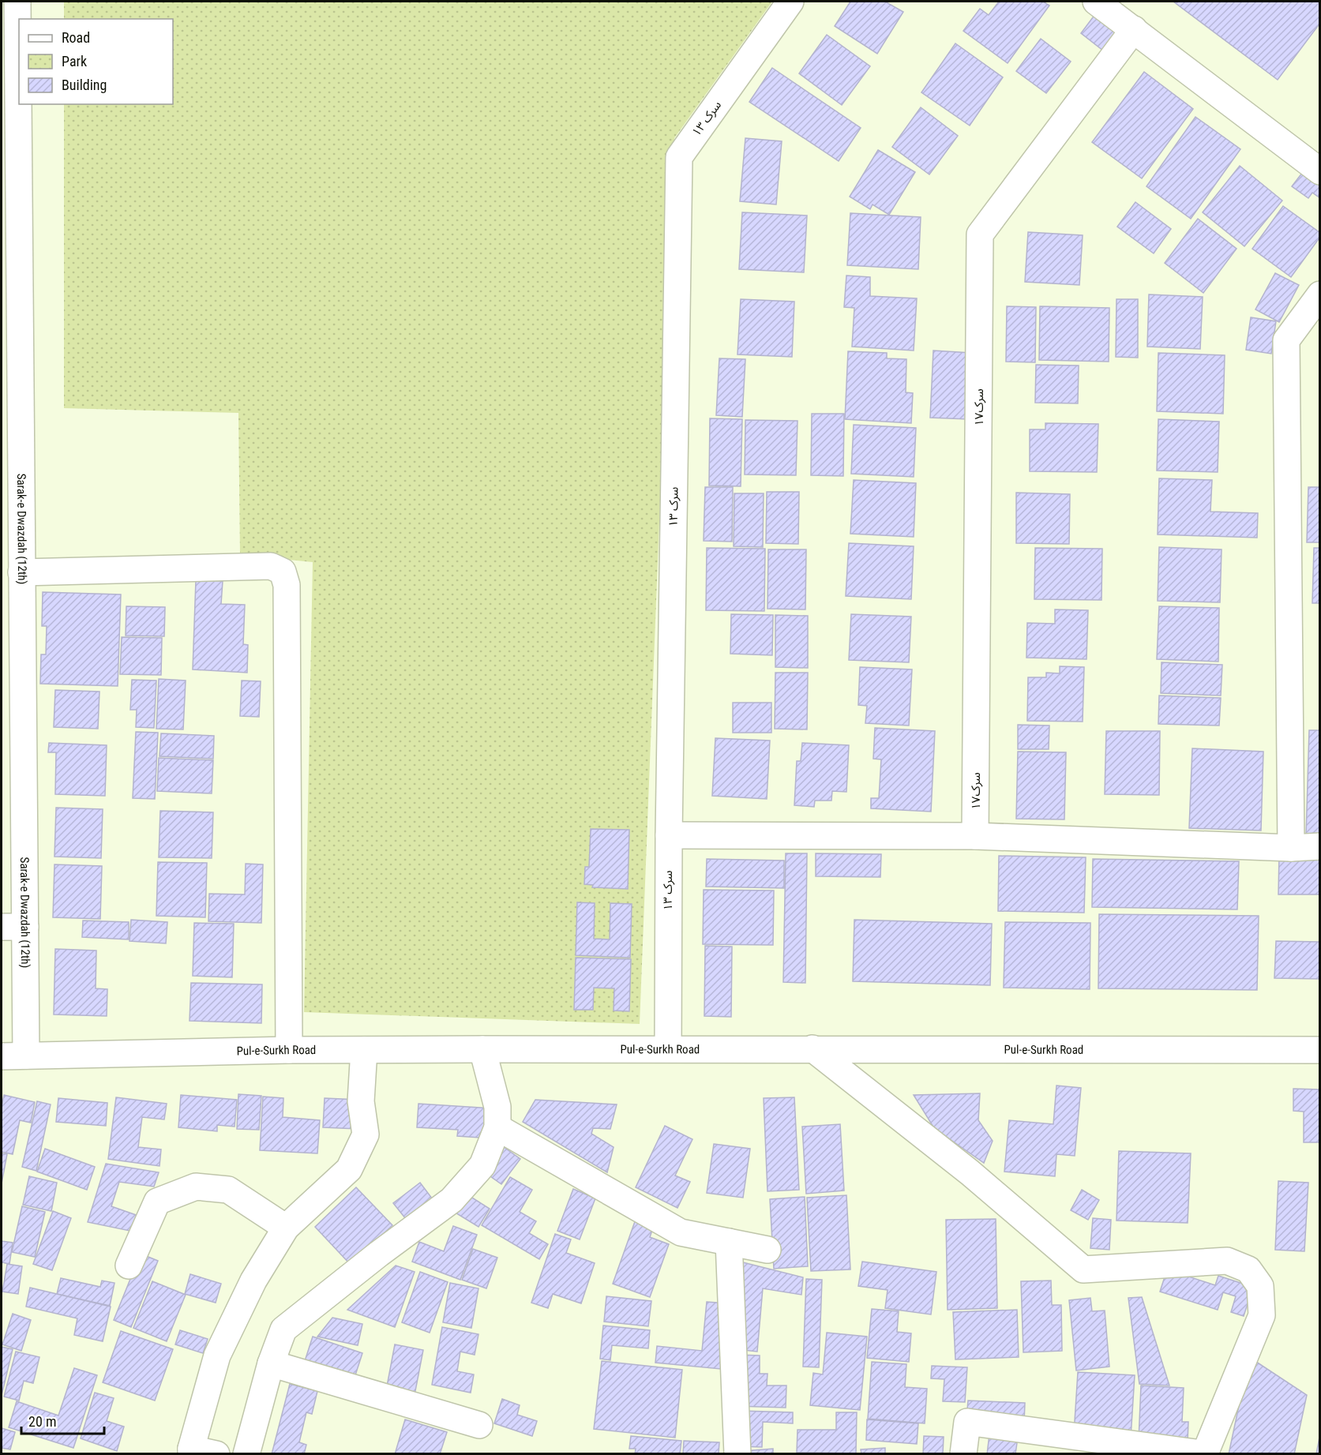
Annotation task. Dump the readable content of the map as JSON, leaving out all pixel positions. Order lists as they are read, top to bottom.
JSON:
{
  "streets": {
    "street": [
      "سرک ۱۳",
      "سرک۱۷",
      "Sarak-e Dwazdah (12th)",
      "Pul-e-Surkh Road"
    ]
  },
  "crossings": [
    ["سرک ۱۳", "Pul-e-Surkh Road"],
    ["Sarak-e Dwazdah (12th)", "Pul-e-Surkh Road"]
  ],
  "legend": ["Road", "Park", "Building"],
  "scale_bar": "20 m"
}
